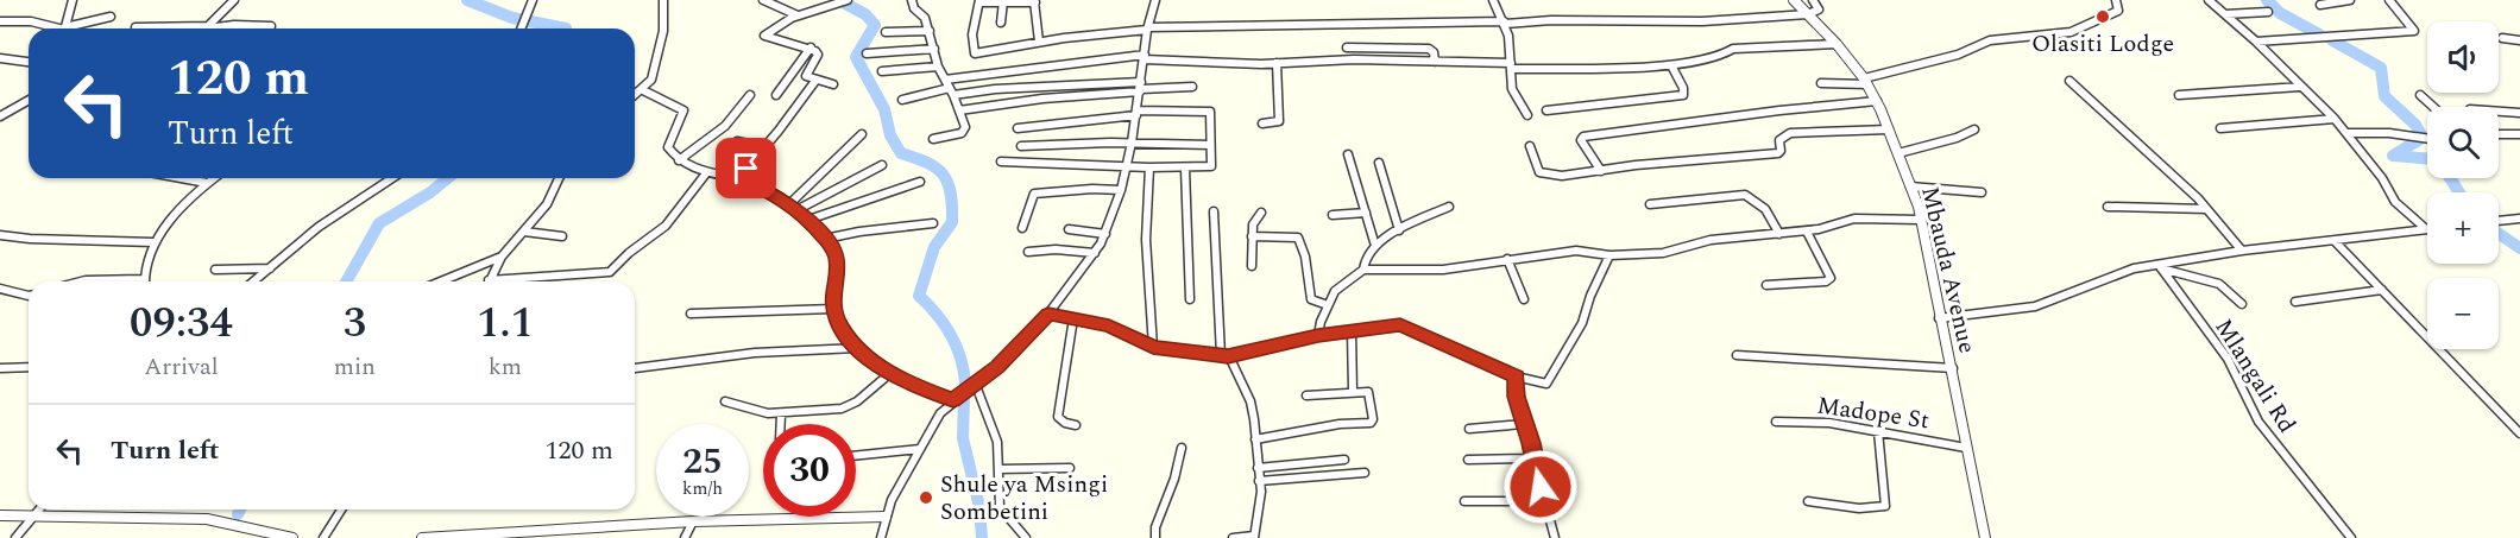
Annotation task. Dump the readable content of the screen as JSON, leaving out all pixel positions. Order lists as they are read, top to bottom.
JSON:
{
  "streets": {
    "street": ["Mbauda Avenue", "Mlangali Rd", "Madope St"]
  },
  "crossings": [
    ["Mbauda Avenue", "Madope St"]
  ],
  "places": ["Olasiti Lodge", "Shule ya Msingi Sombetini"],
  "page": {
    "map_buttons": ["+", "−"],
    "turn": ["120 m", "Turn left"],
    "eta": [
      "09:34",
      "Arrival",
      "3",
      "min",
      "1.1",
      "km"
    ],
    "list": [
      {
        "name": "Turn left",
        "value": "120 m"
      }
    ],
    "speed": "25 km/h",
    "limit": "30"
  }
}
